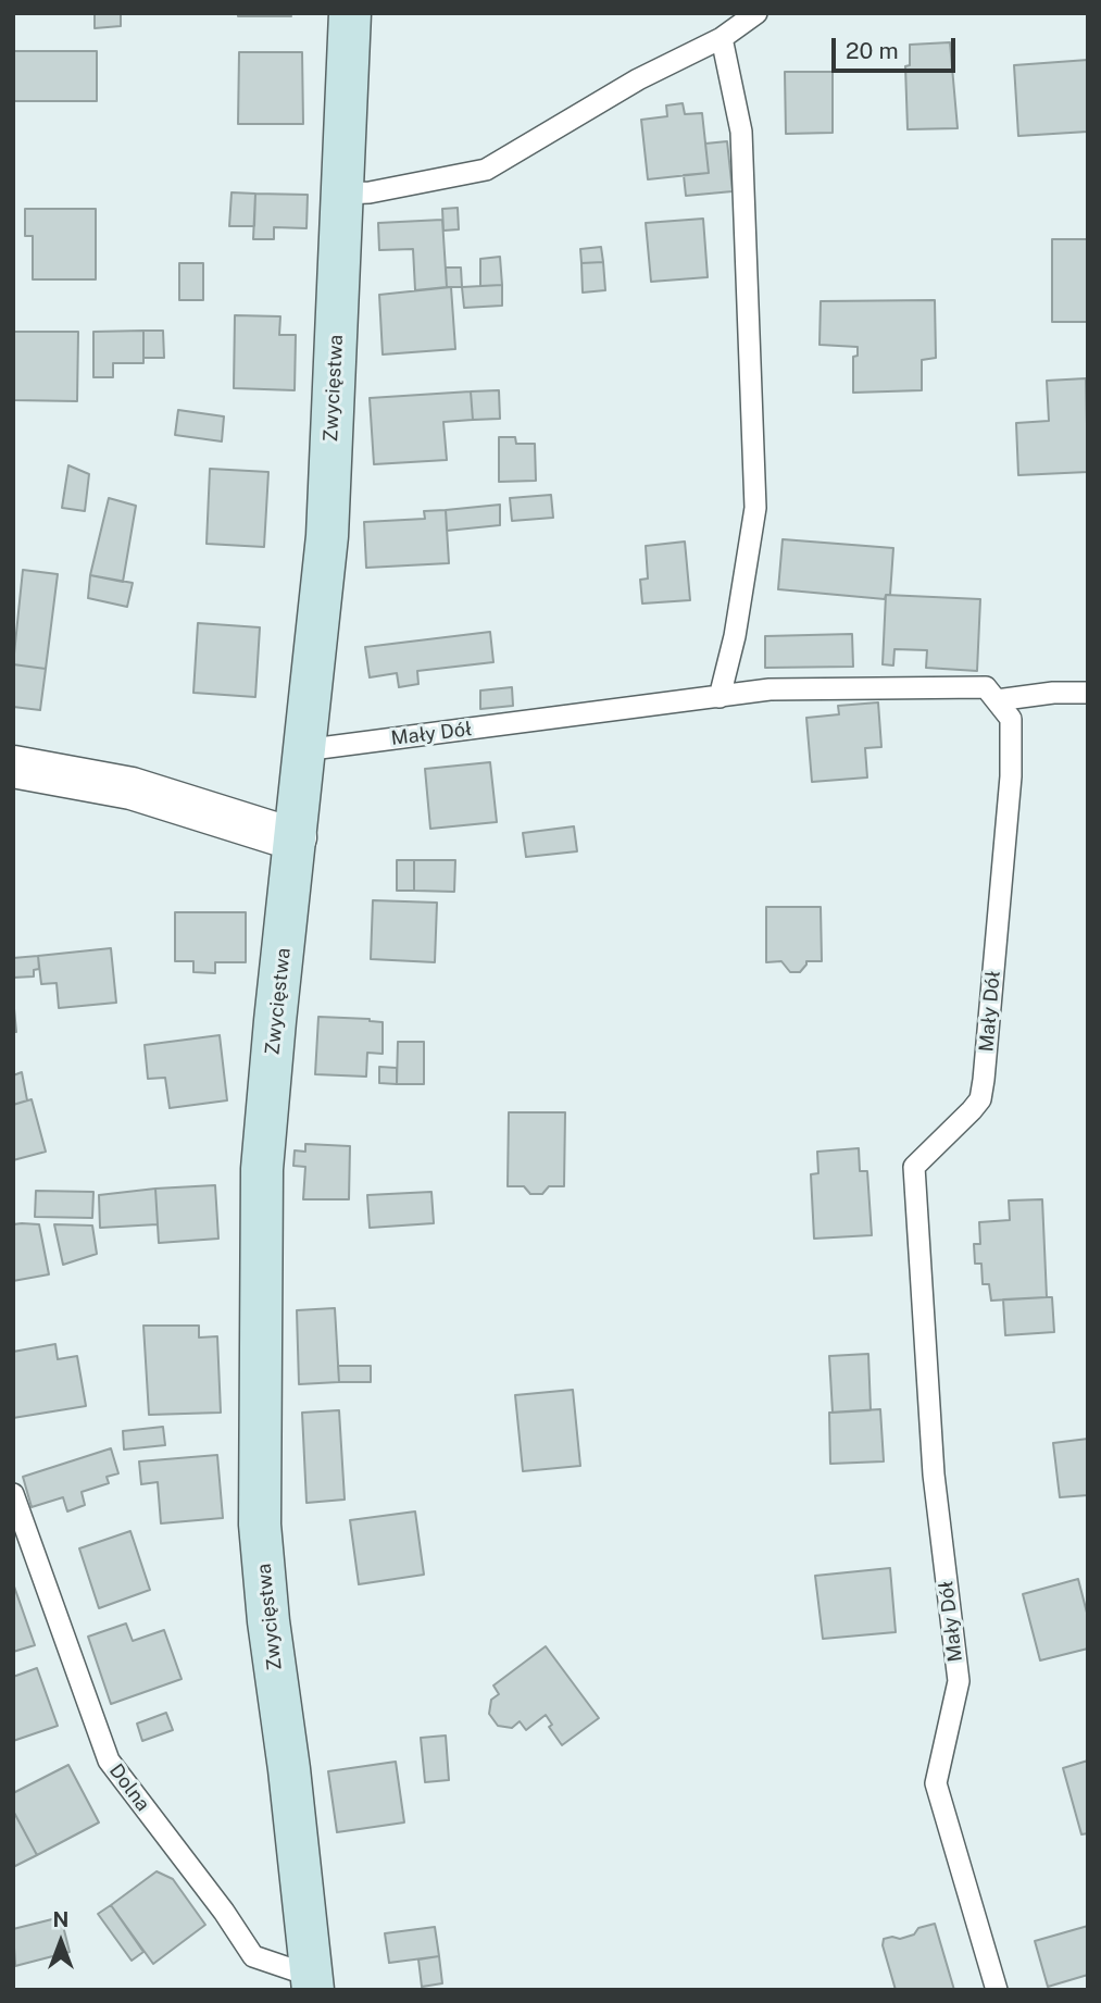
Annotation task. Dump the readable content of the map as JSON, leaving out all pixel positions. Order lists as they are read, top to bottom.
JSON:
{
  "streets": {
    "street": ["Zwycięstwa"],
    "lane": ["Mały Dół", "Dolna"]
  },
  "crossings": [
    ["Zwycięstwa", "Mały Dół"],
    ["Zwycięstwa", "Dolna"]
  ],
  "scale_bar": "20 m",
  "north": "top"
}
